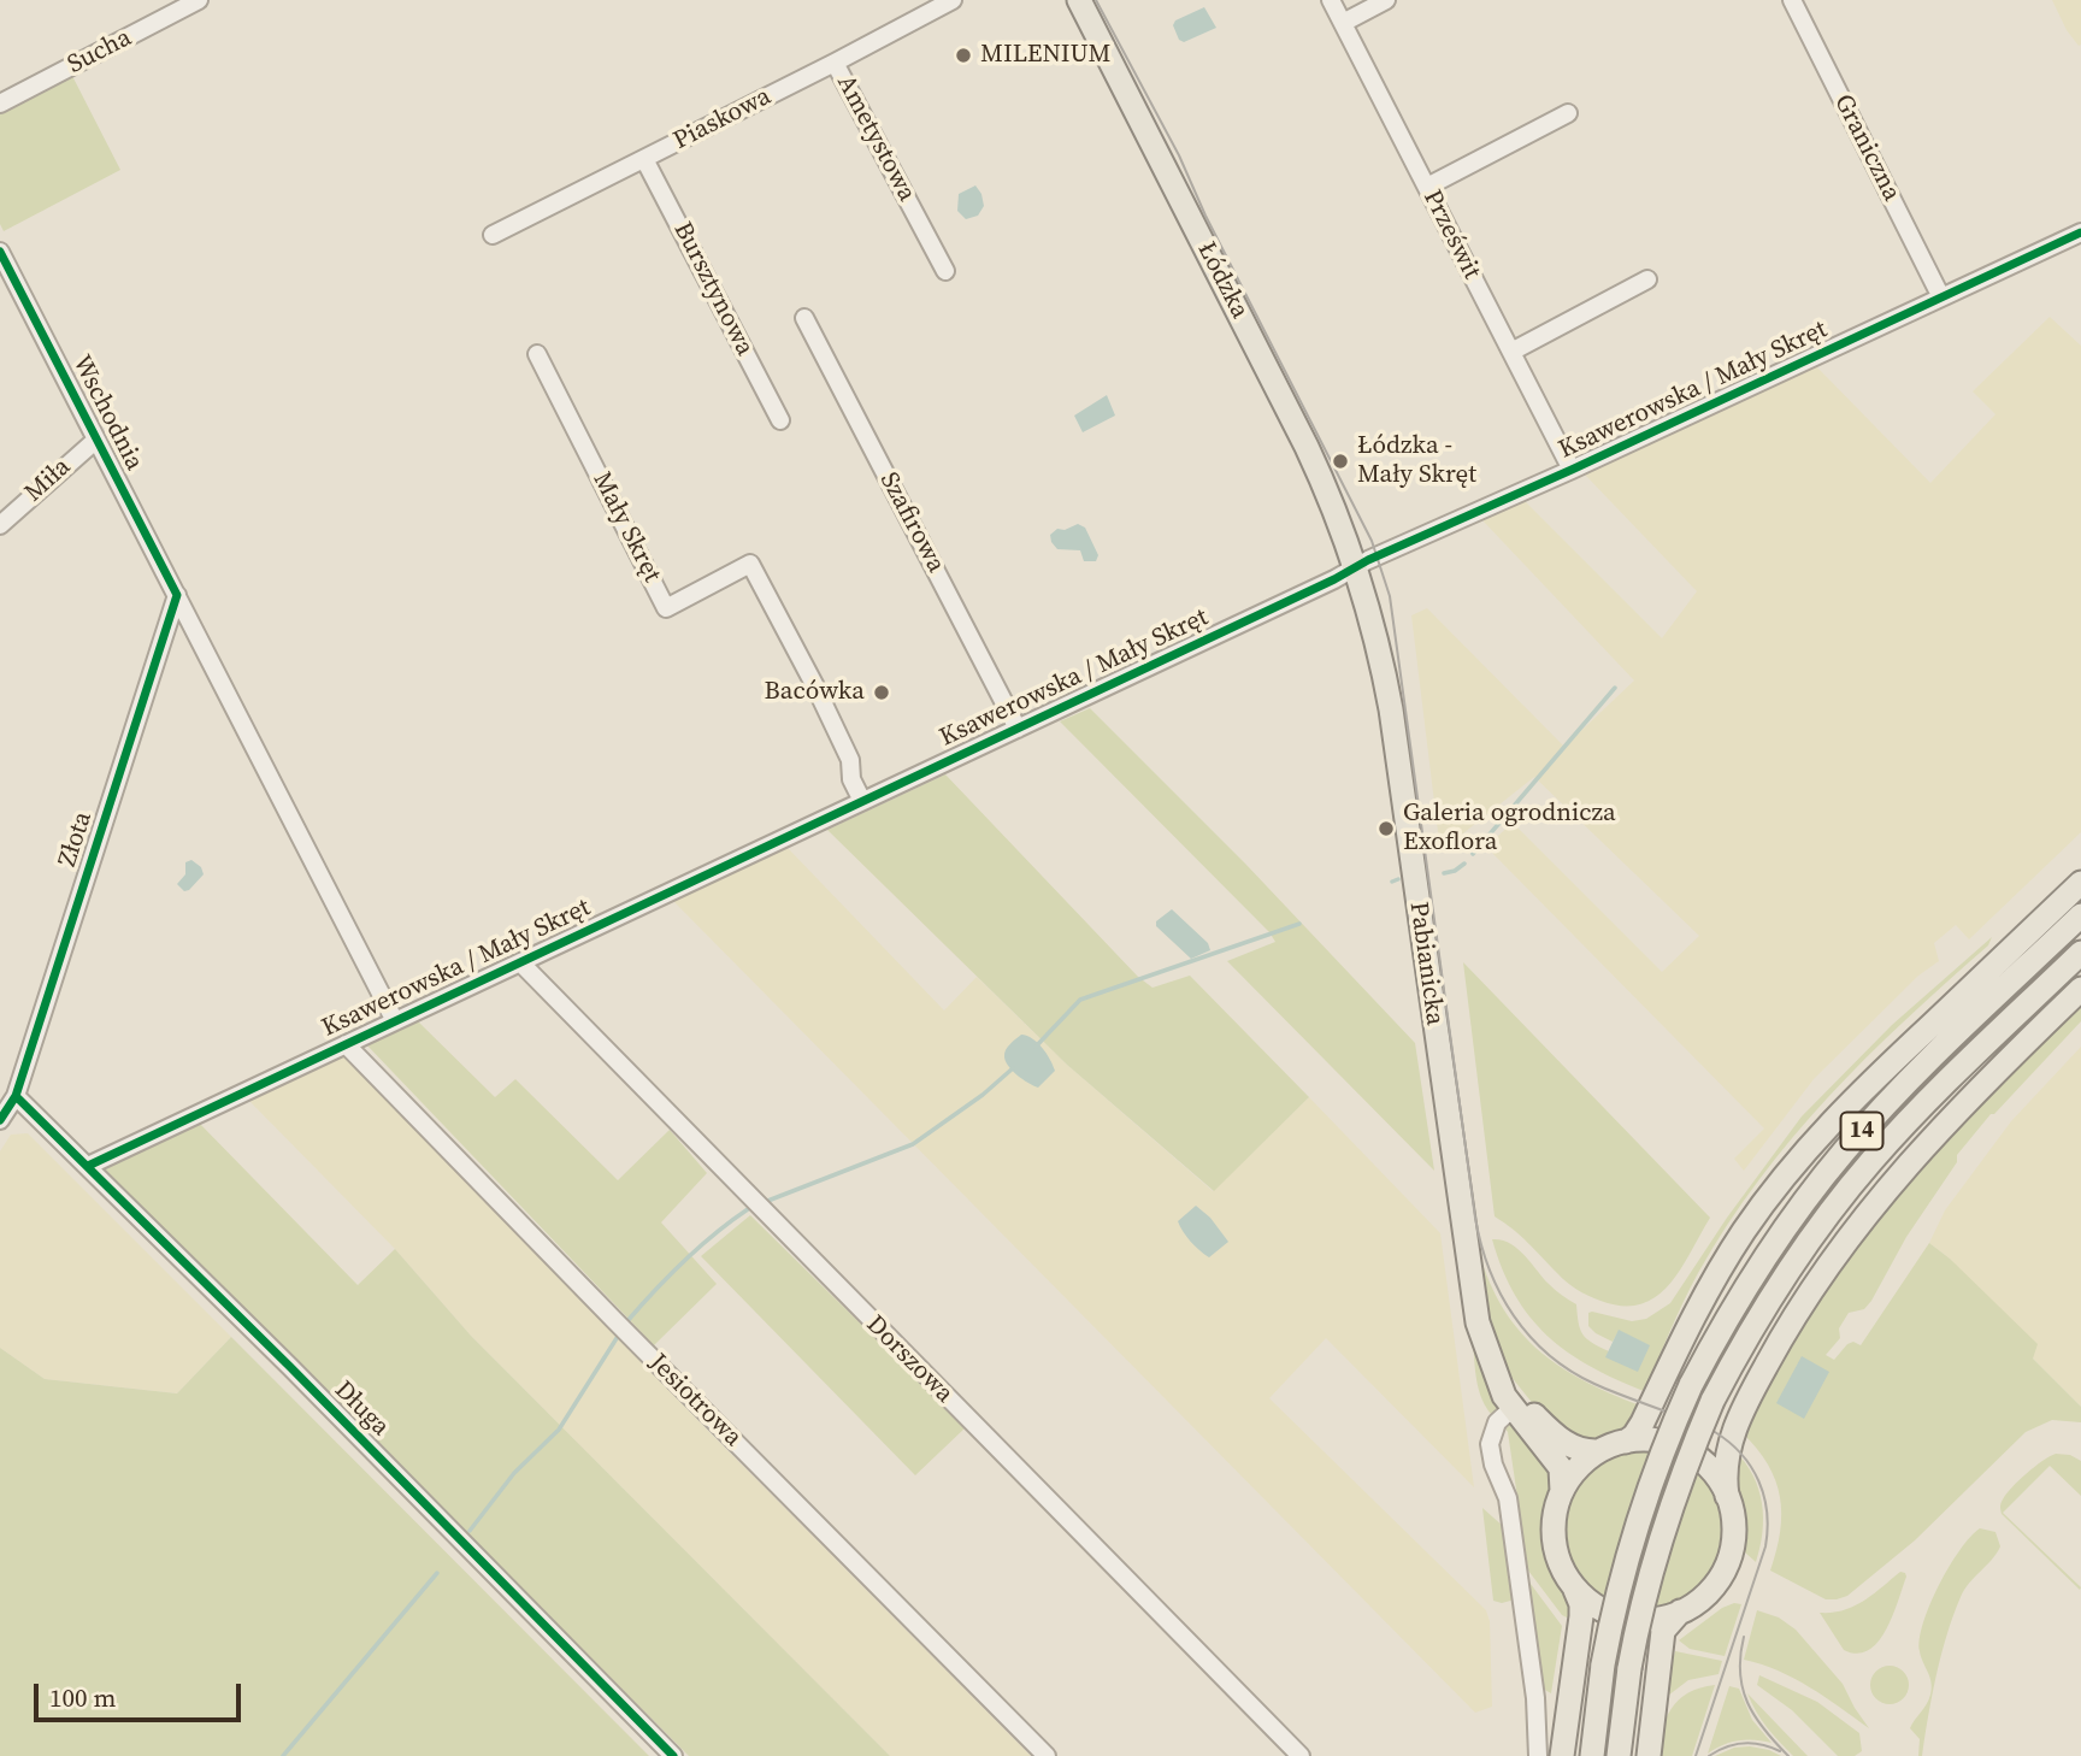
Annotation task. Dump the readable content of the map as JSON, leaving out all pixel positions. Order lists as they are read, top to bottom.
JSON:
{
  "streets": {
    "main road": ["Łódzka", "Pabianicka", "14"],
    "street": [
      "Sucha",
      "Piaskowa",
      "Ametystowa",
      "Graniczna",
      "Prześwit",
      "Bursztynowa",
      "Ksawerowska / Mały Skręt",
      "Wschodnia",
      "Miła",
      "Szafirowa",
      "Mały Skręt",
      "Złota",
      "Dorszowa",
      "Jesiotrowa",
      "Długa"
    ]
  },
  "crossings": [
    ["Piaskowa", "Ametystowa"],
    ["Piaskowa", "Bursztynowa"],
    ["Graniczna", "Ksawerowska / Mały Skręt"],
    ["Prześwit", "Ksawerowska / Mały Skręt"],
    ["Łódzka", "Ksawerowska / Mały Skręt"],
    ["Łódzka", "Pabianicka"],
    ["Ksawerowska / Mały Skręt", "Wschodnia"],
    ["Ksawerowska / Mały Skręt", "Szafirowa"],
    ["Ksawerowska / Mały Skręt", "Mały Skręt"],
    ["Ksawerowska / Mały Skręt", "Pabianicka"],
    ["Ksawerowska / Mały Skręt", "Dorszowa"],
    ["Ksawerowska / Mały Skręt", "Jesiotrowa"],
    ["Ksawerowska / Mały Skręt", "Długa"],
    ["Wschodnia", "Miła"],
    ["Wschodnia", "Złota"],
    ["Złota", "Długa"]
  ],
  "places": [
    "MILENIUM",
    "Łódzka - Mały Skręt",
    "Bacówka",
    "Galeria ogrodnicza Exoflora"
  ],
  "scale_bar": "100 m"
}
